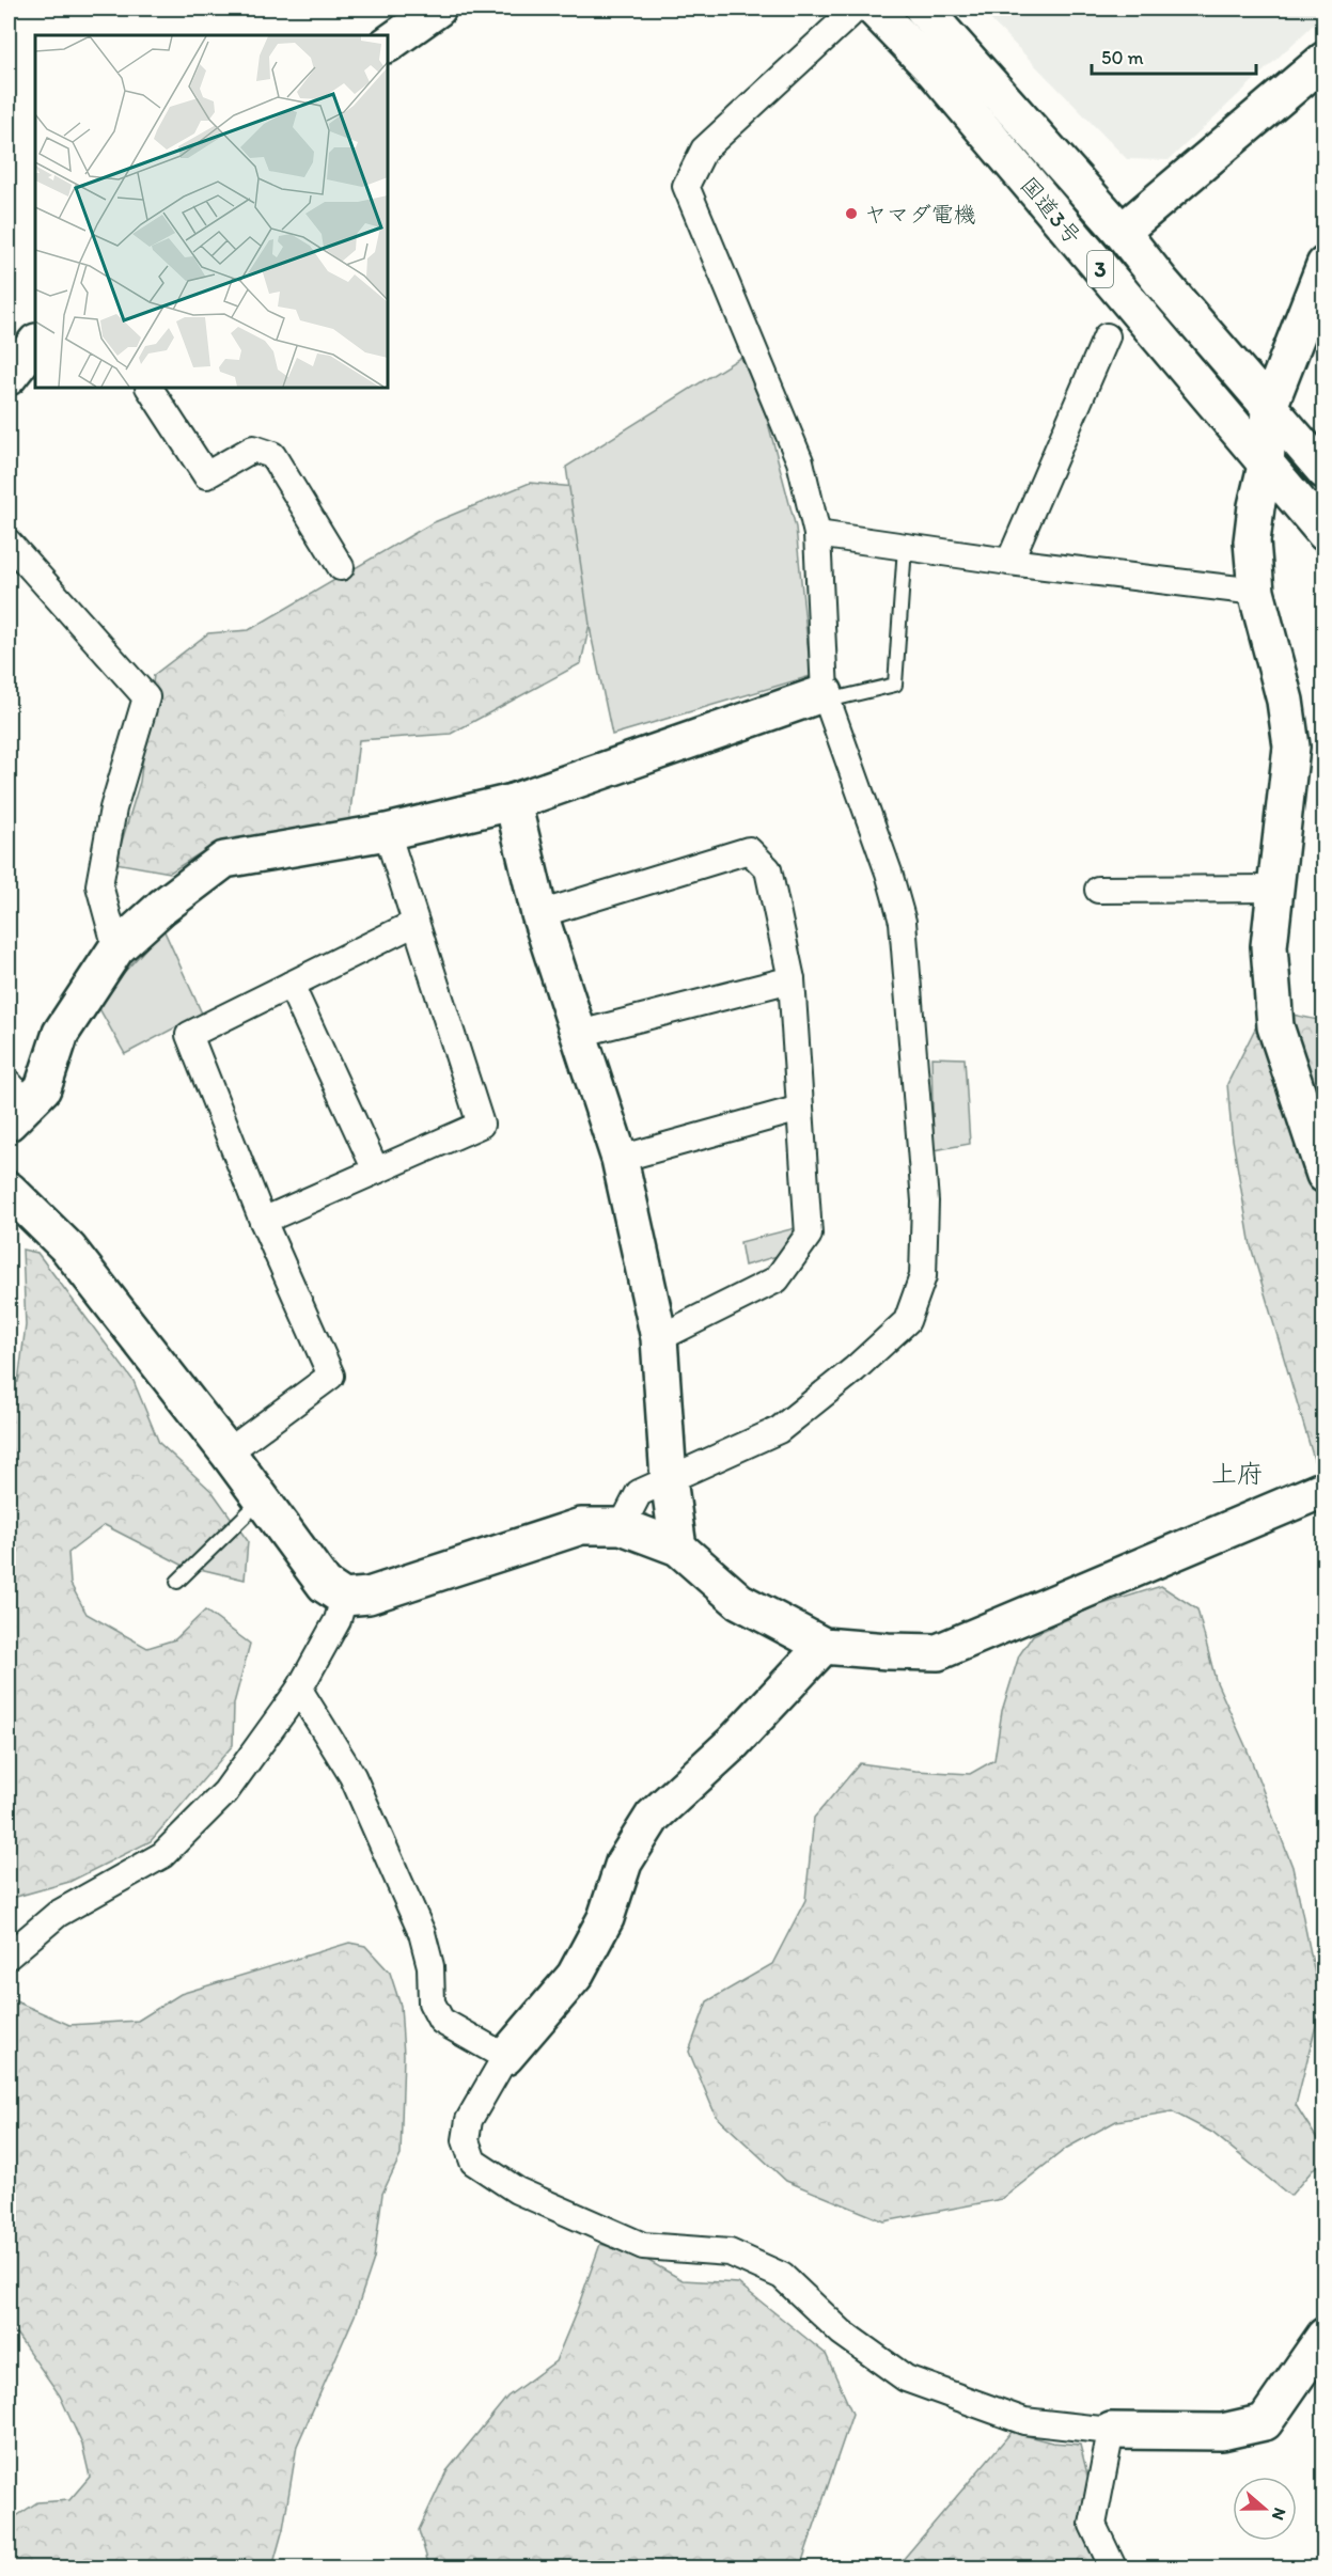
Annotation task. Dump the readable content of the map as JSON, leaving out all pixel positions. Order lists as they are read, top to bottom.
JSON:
{
  "streets": {
    "main road": ["国道3号", "3"]
  },
  "districts": ["上府"],
  "places": ["ヤマダ電機"],
  "scale_bar": "50 m",
  "north": "right"
}
